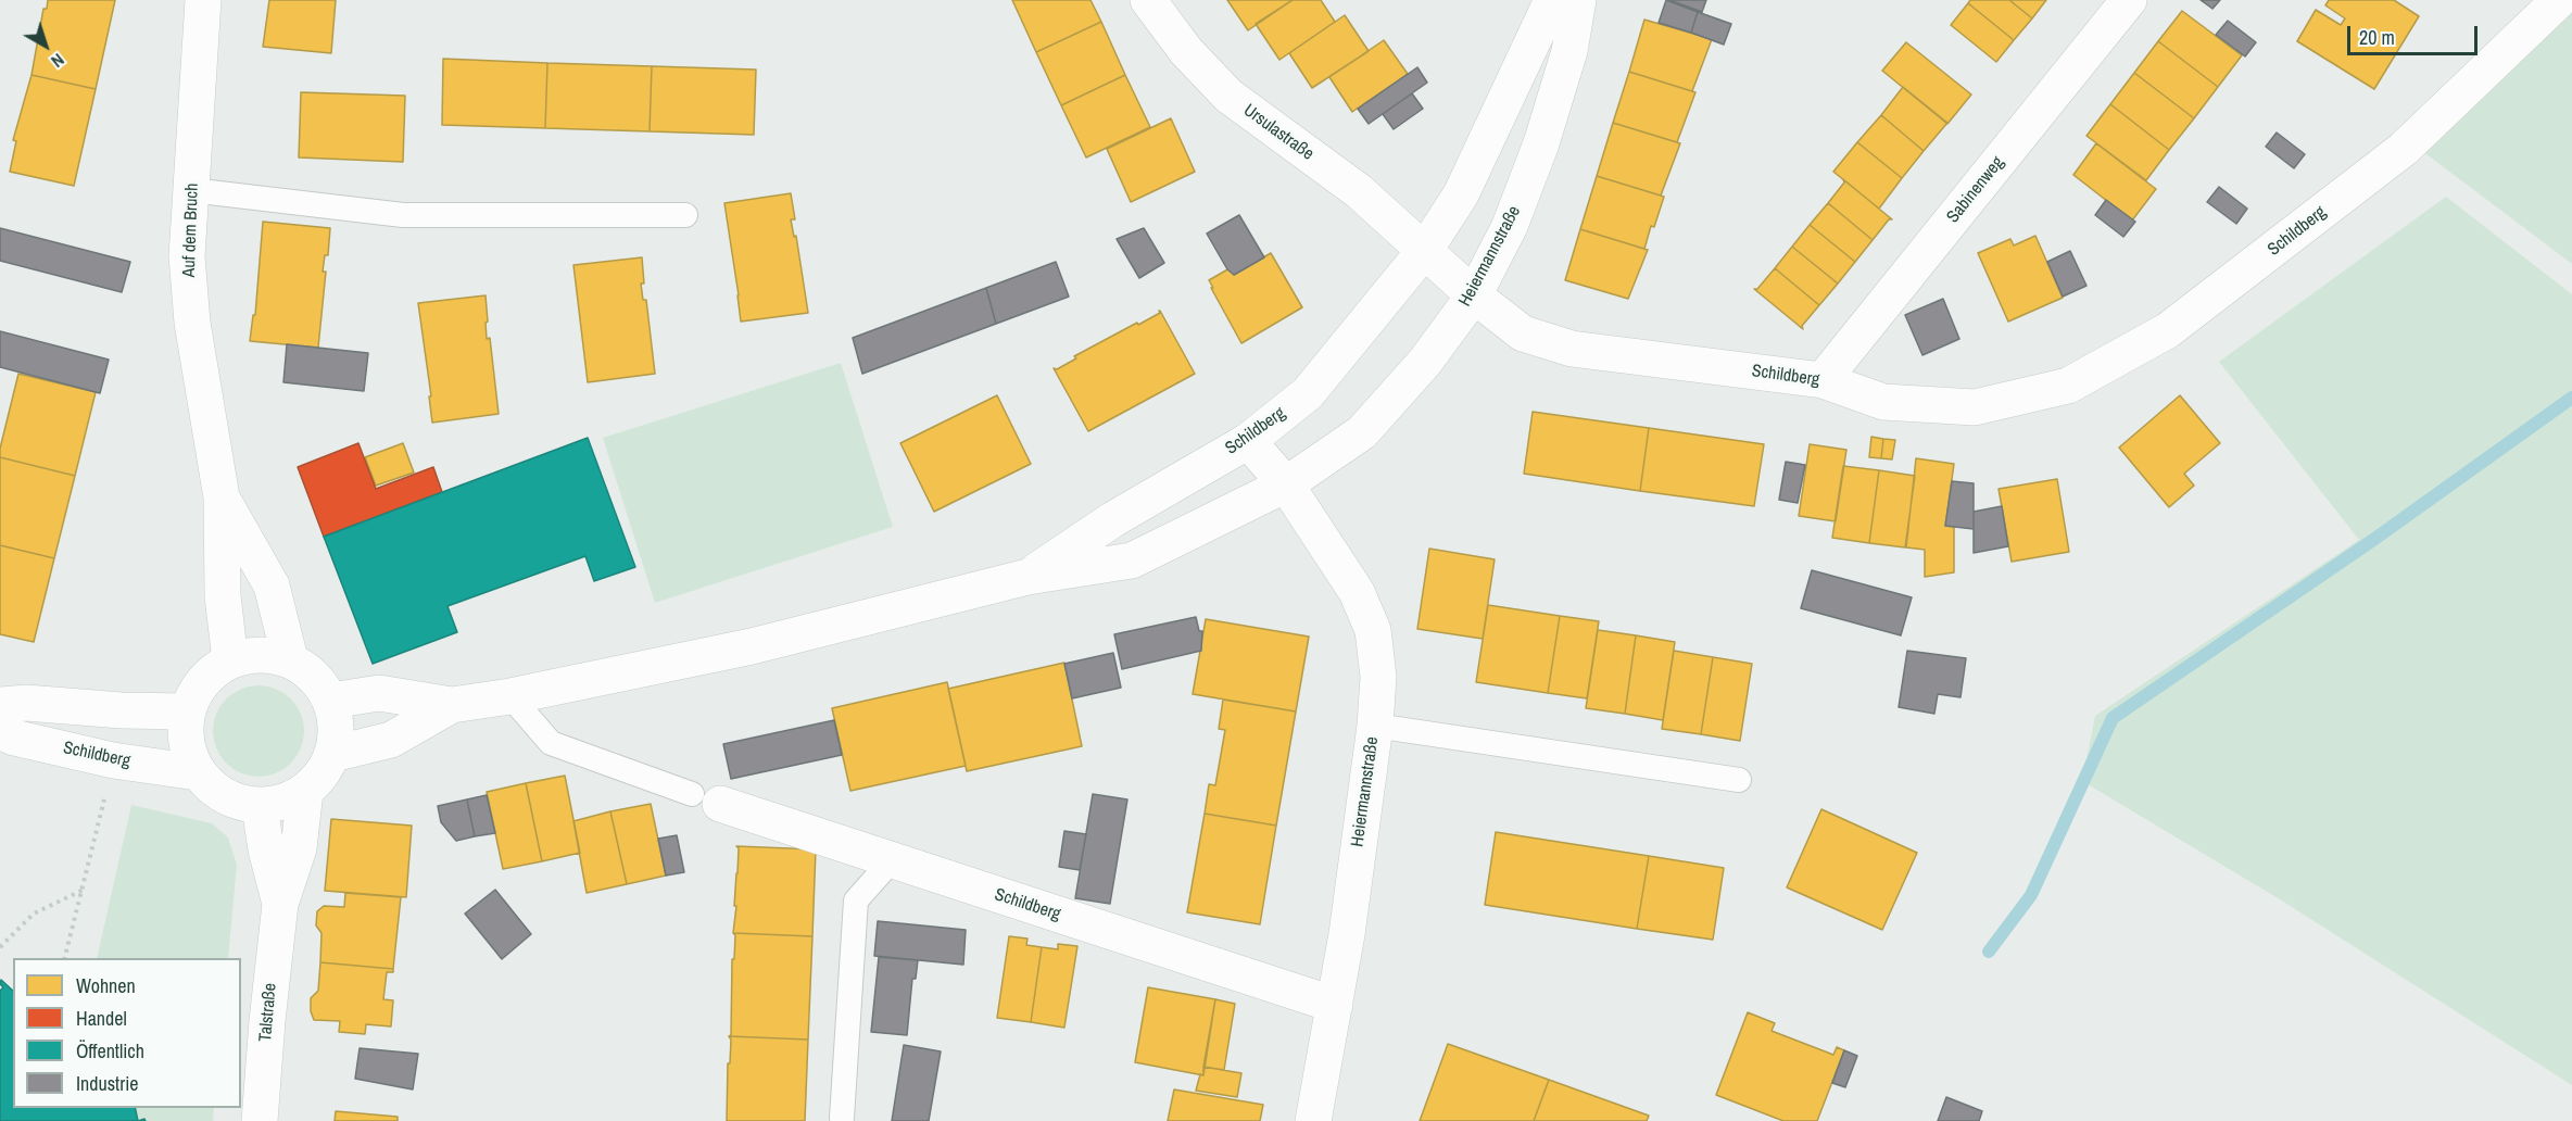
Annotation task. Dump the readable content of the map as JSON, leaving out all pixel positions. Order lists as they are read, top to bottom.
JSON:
{
  "streets": {
    "street": [
      "Ursulastraße",
      "Sabinenweg",
      "Auf dem Bruch",
      "Schildberg",
      "Heiermannstraße",
      "Talstraße"
    ]
  },
  "crossings": [
    ["Ursulastraße", "Schildberg"],
    ["Sabinenweg", "Schildberg"],
    ["Auf dem Bruch", "Schildberg"],
    ["Auf dem Bruch", "Talstraße"],
    ["Schildberg", "Heiermannstraße"],
    ["Schildberg", "Talstraße"]
  ],
  "legend": [
    "Wohnen",
    "Handel",
    "Öffentlich",
    "Industrie"
  ],
  "scale_bar": "20 m",
  "north": "bottom right"
}
